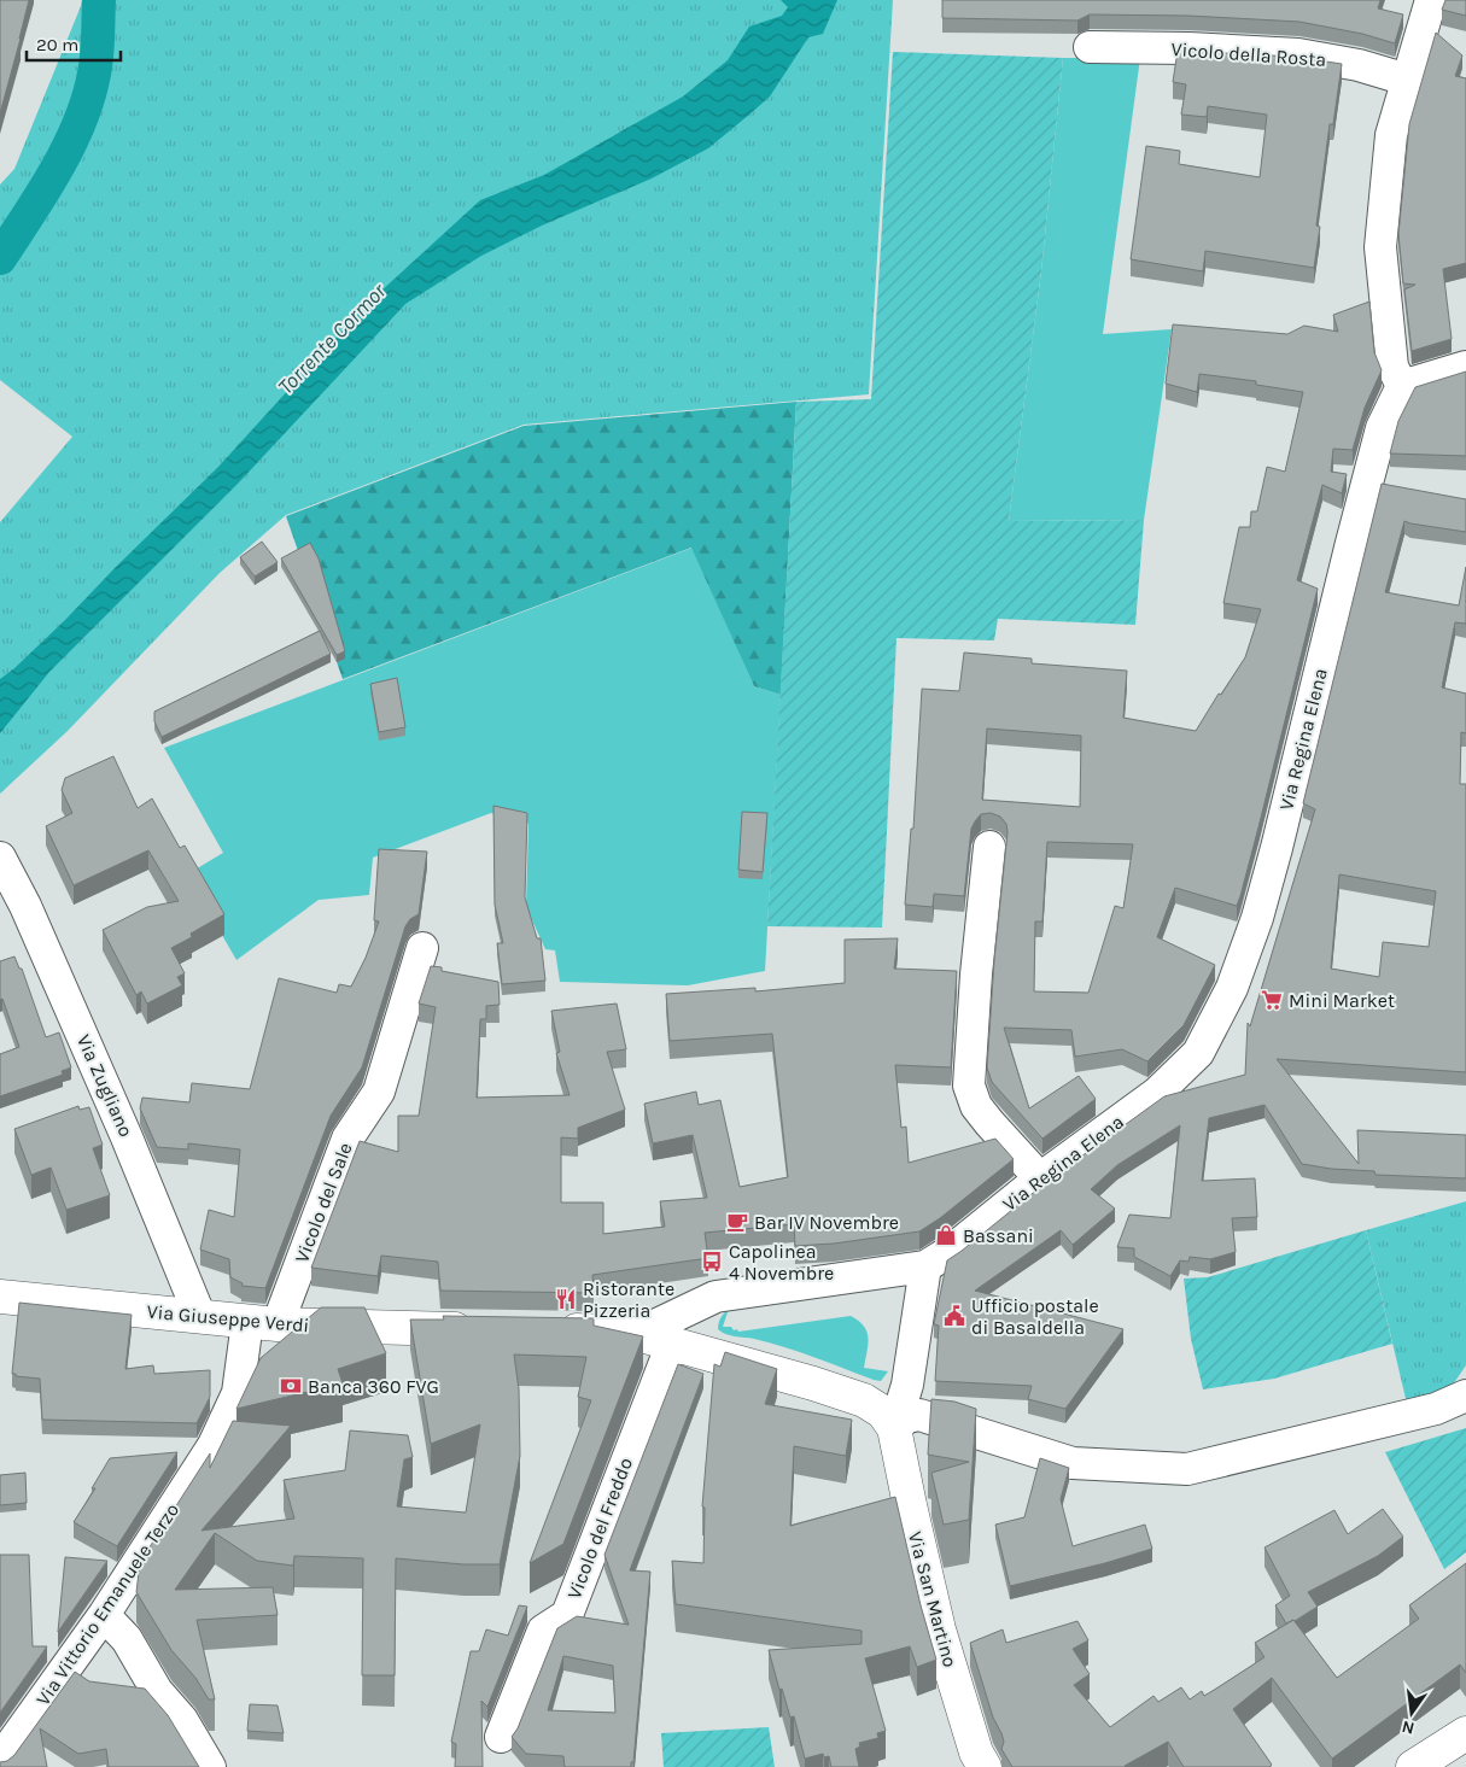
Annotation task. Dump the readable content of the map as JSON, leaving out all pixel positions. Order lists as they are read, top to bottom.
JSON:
{
  "streets": {
    "main road": ["Via Giuseppe Verdi", "Via San Martino"],
    "street": [
      "Vicolo della Rosta",
      "Via Regina Elena",
      "Via Zugliano",
      "Vicolo del Sale",
      "Vicolo del Freddo",
      "Via Vittorio Emanuele Terzo"
    ]
  },
  "crossings": [
    ["Via Zugliano", "Via Giuseppe Verdi"],
    ["Vicolo del Sale", "Via Giuseppe Verdi"],
    ["Vicolo del Sale", "Via Vittorio Emanuele Terzo"]
  ],
  "water": ["Torrente Cormor"],
  "places": {
    "supermarket": ["Mini Market"],
    "cafe": ["Bar IV Novembre"],
    "shop": ["Bassani"],
    "bus stop": ["Capolinea 4 Novembre"],
    "restaurant": ["Ristorante Pizzeria"],
    "public building": ["Ufficio postale di Basaldella"],
    "bank": ["Banca 360 FVG"]
  },
  "scale_bar": "20 m",
  "north": "bottom"
}
